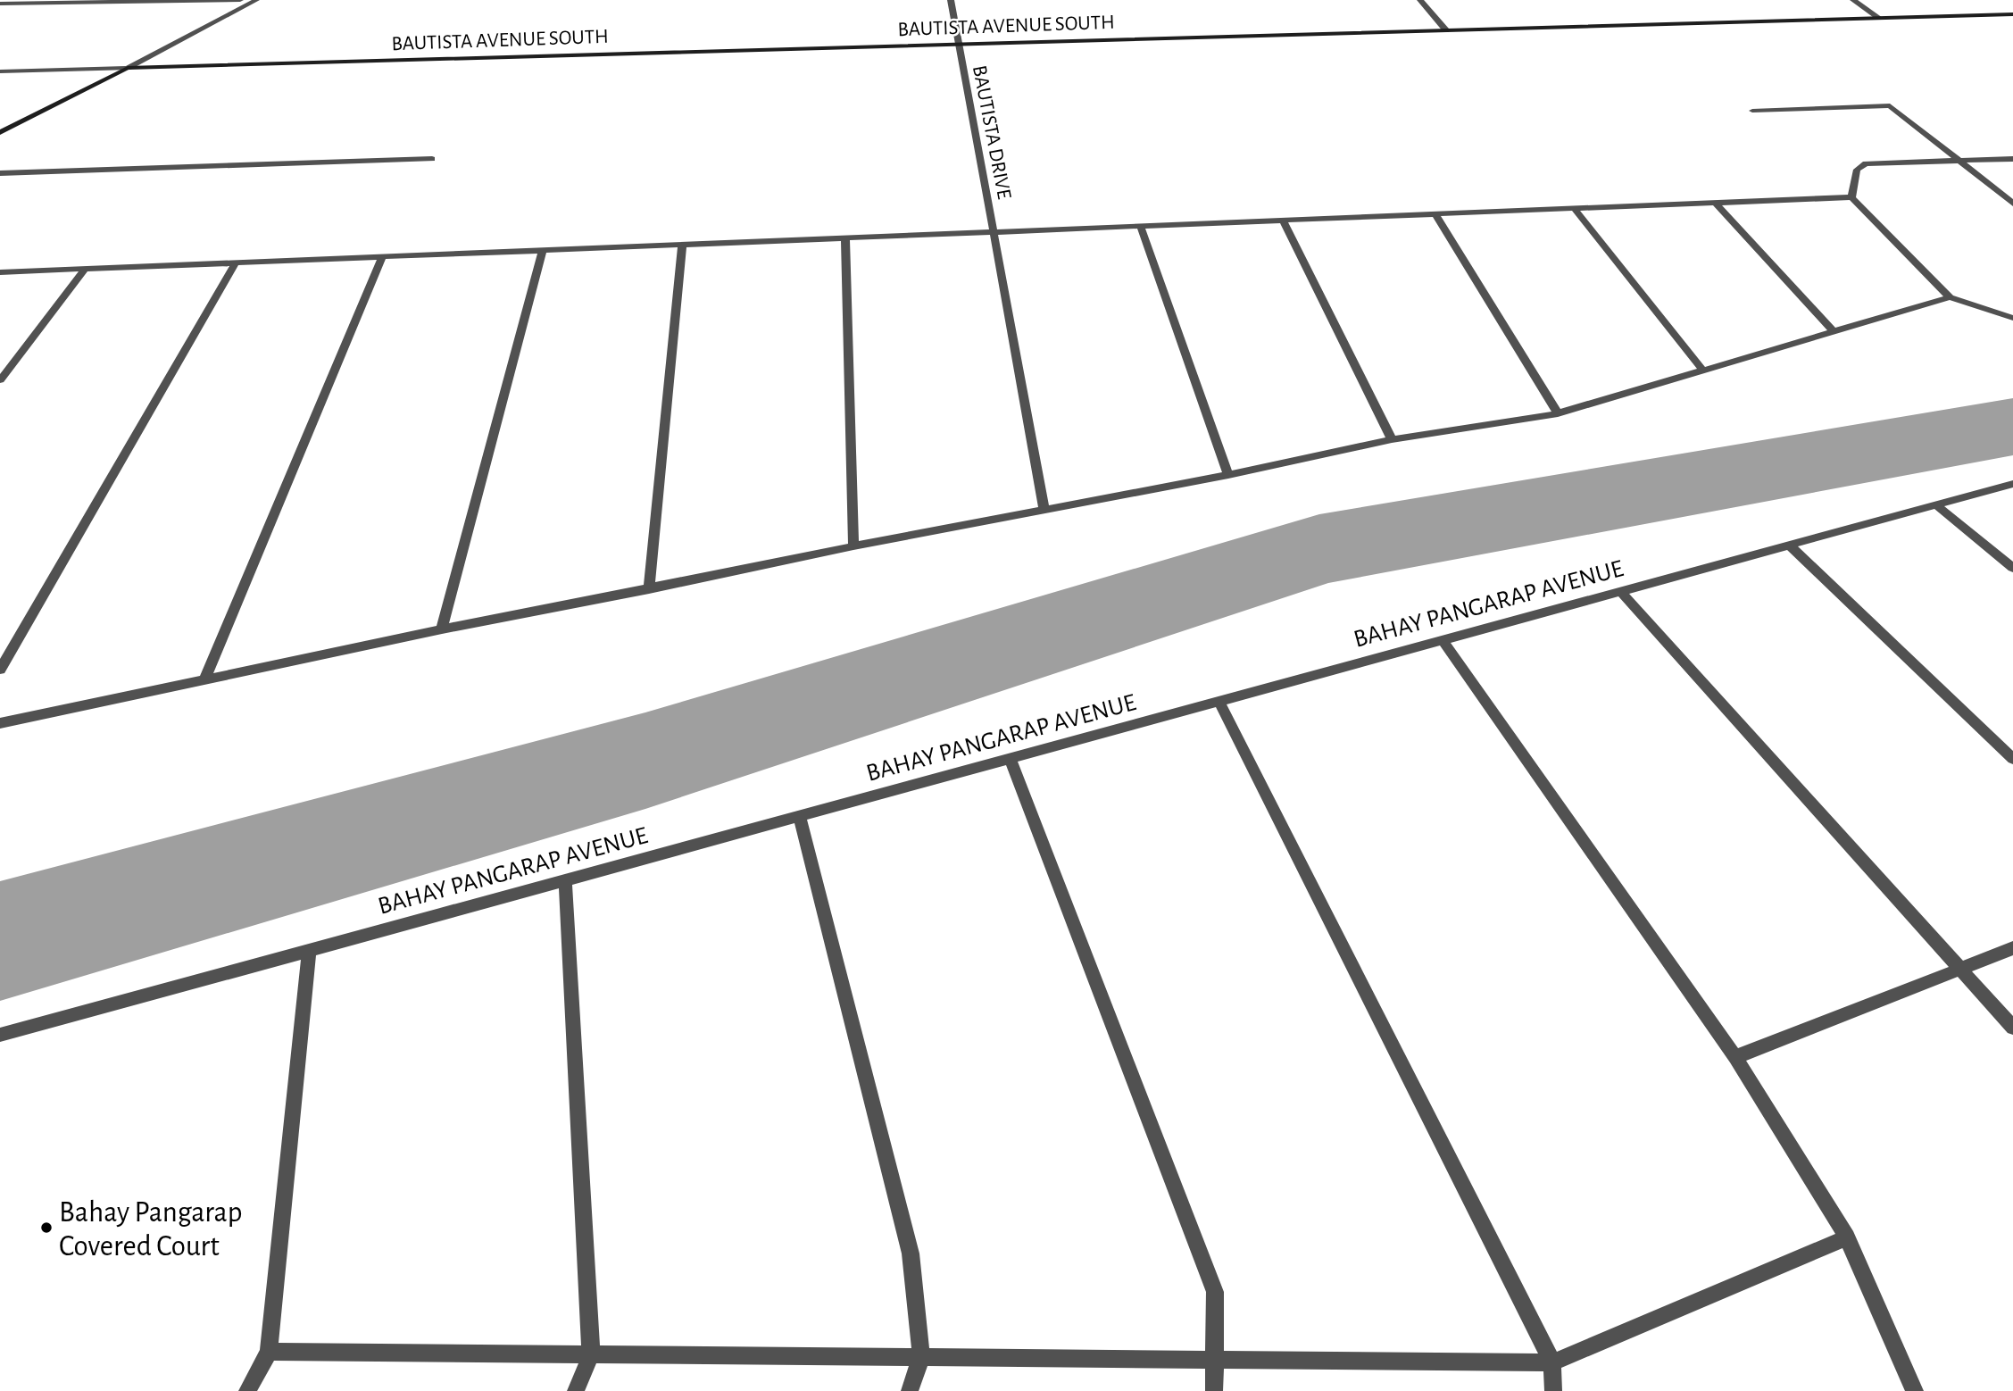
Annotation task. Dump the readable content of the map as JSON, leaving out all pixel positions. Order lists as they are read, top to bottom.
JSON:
{
  "streets": {
    "street": ["BAUTISTA AVENUE SOUTH", "BAUTISTA DRIVE", "BAHAY PANGARAP AVENUE"]
  },
  "crossings": [
    ["BAUTISTA AVENUE SOUTH", "BAUTISTA DRIVE"]
  ],
  "places": ["Bahay Pangarap Covered Court"]
}
